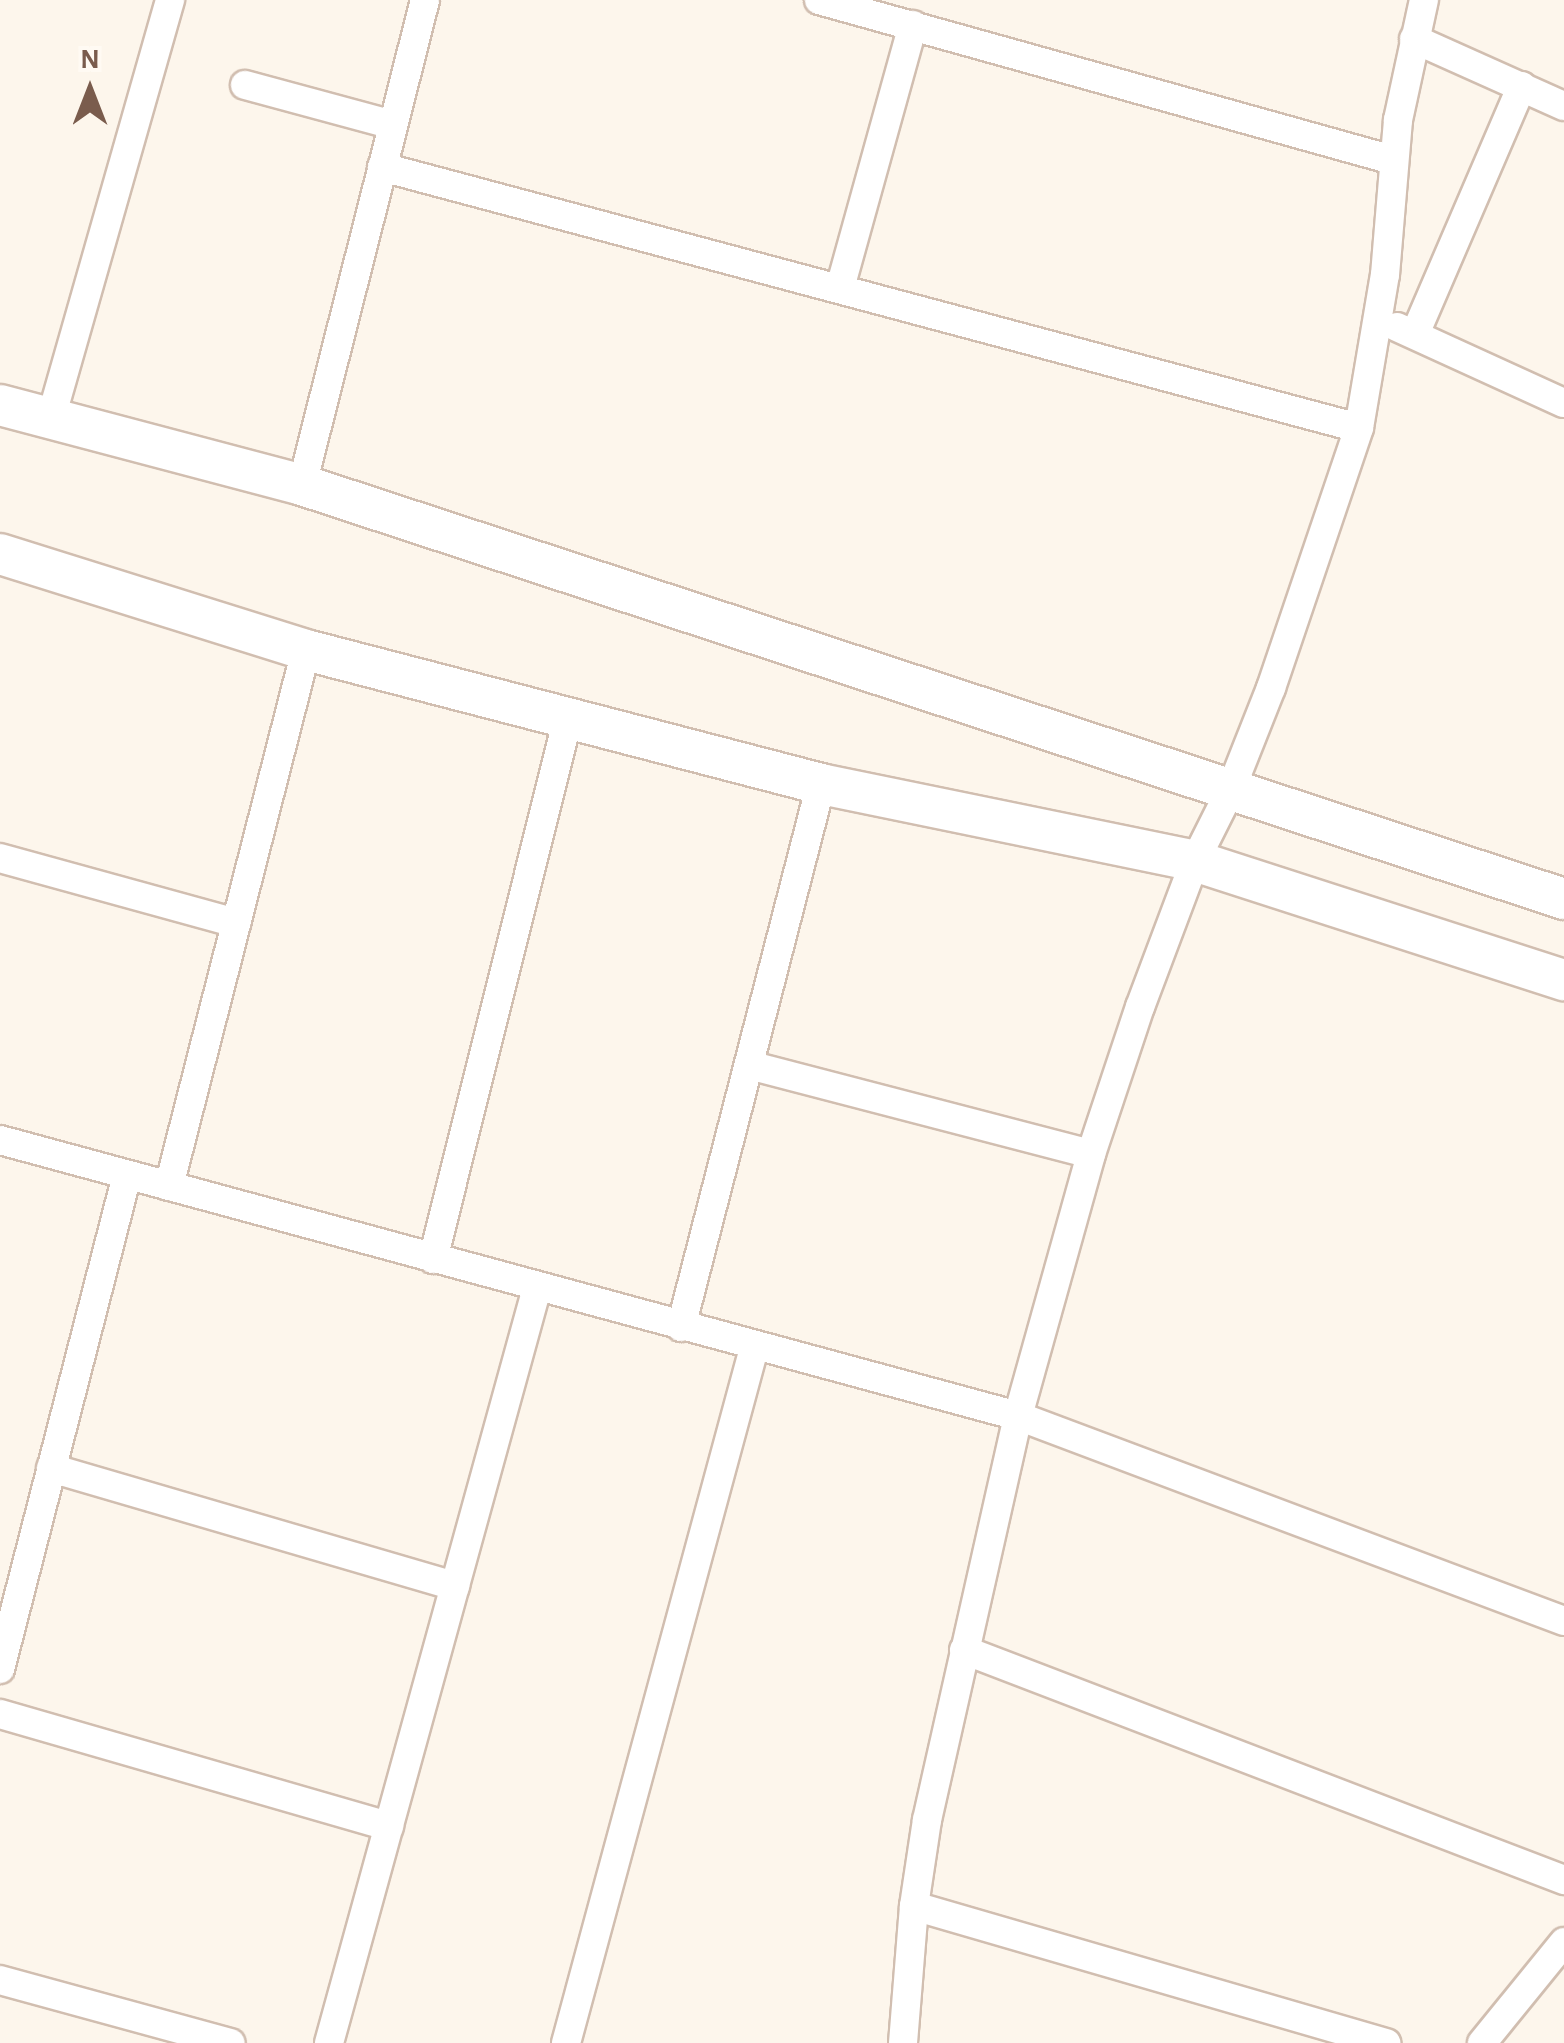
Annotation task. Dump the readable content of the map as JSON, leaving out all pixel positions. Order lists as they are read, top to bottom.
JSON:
{
  "north": "top"
}
